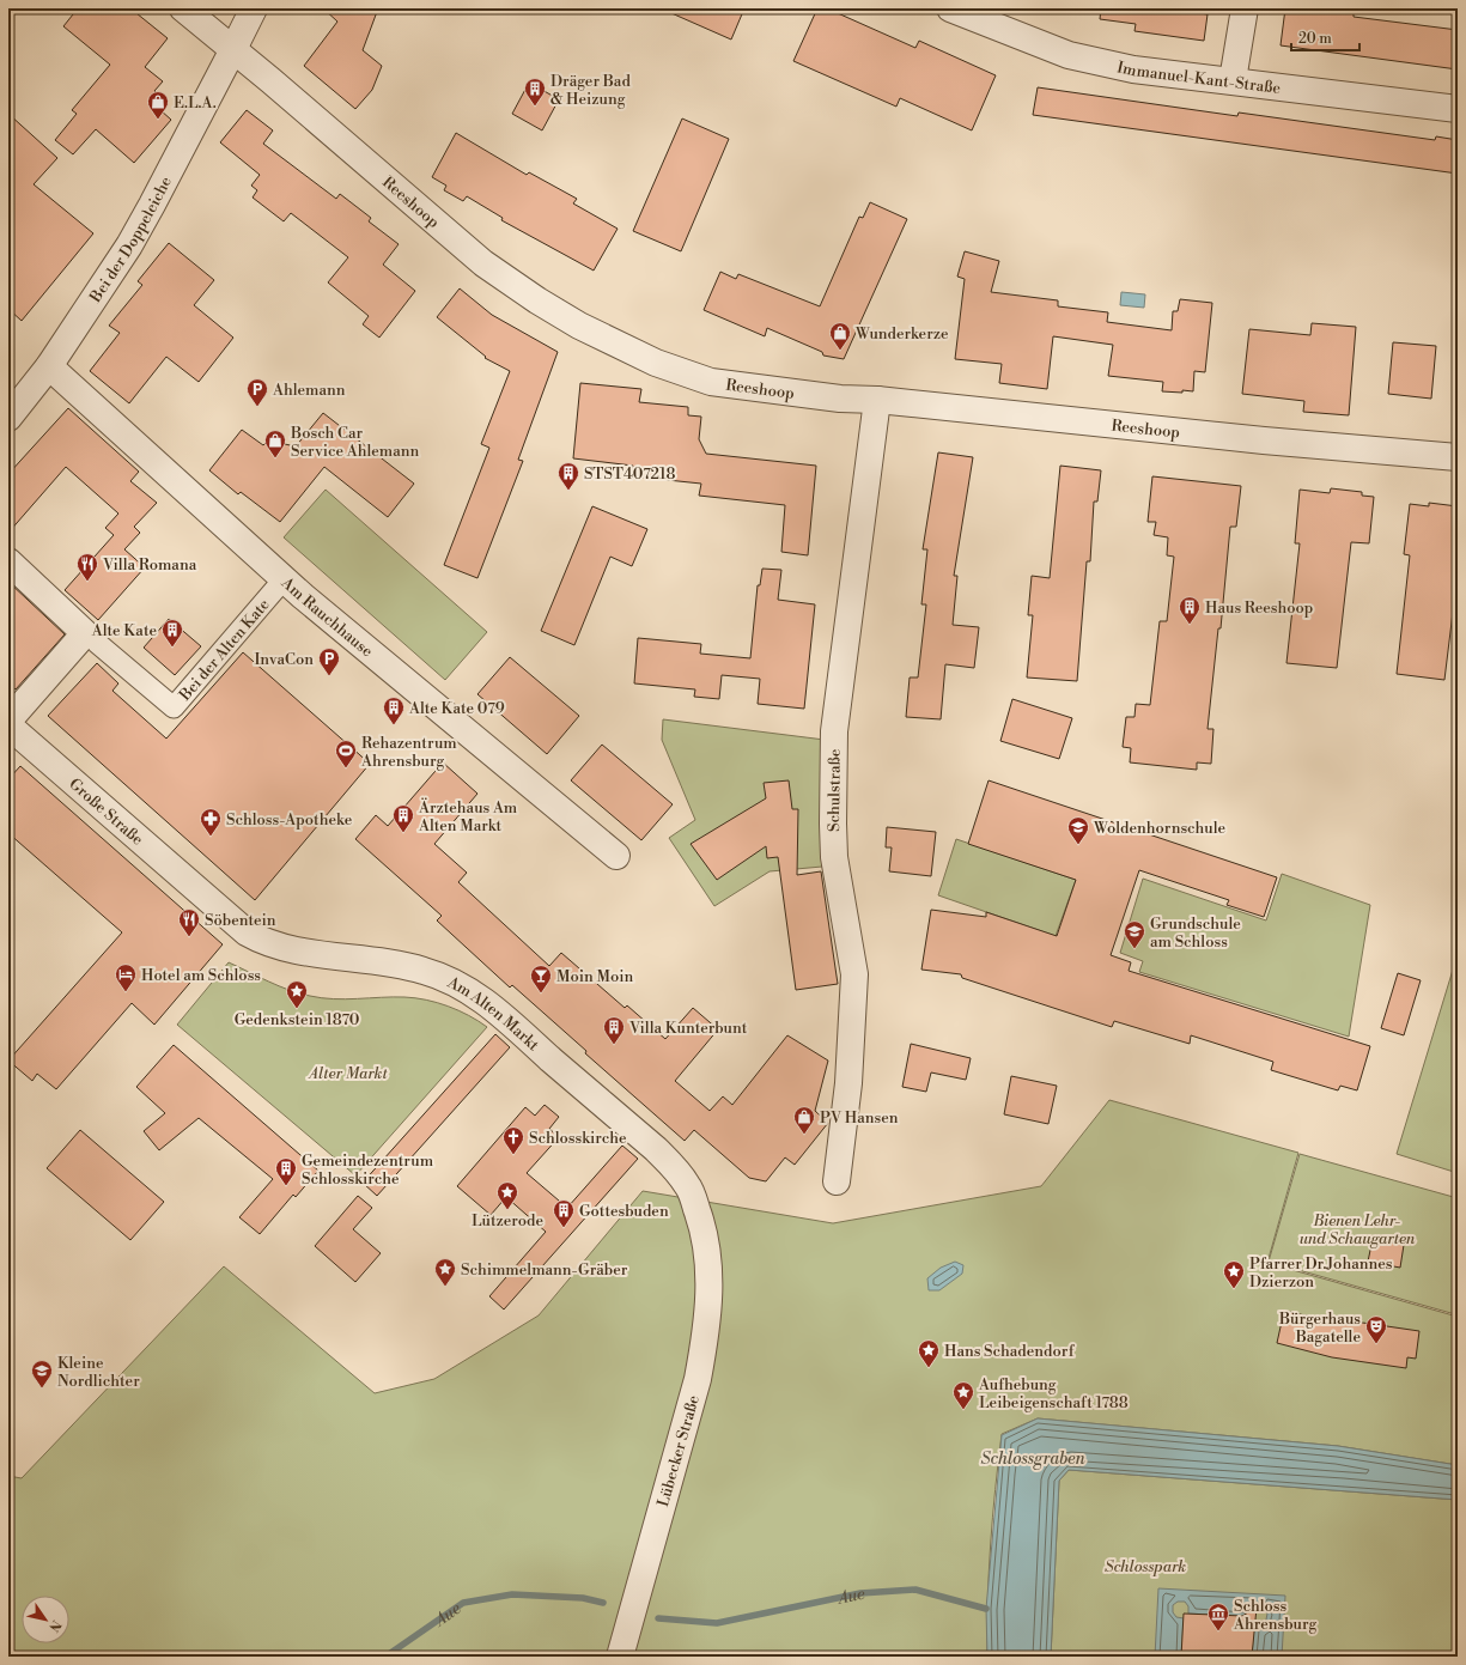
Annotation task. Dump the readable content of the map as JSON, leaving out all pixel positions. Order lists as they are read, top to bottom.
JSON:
{
  "streets": {
    "street": [
      "Immanuel-Kant-Straße",
      "Reeshoop",
      "Bei der Doppeleiche",
      "Am Rauchhause",
      "Bei der Alten Kate",
      "Schulstraße",
      "Große Straße",
      "Am Alten Markt",
      "Lübecker Straße"
    ]
  },
  "crossings": [
    ["Reeshoop", "Bei der Doppeleiche"],
    ["Reeshoop", "Schulstraße"],
    ["Bei der Doppeleiche", "Am Rauchhause"],
    ["Am Rauchhause", "Bei der Alten Kate"],
    ["Große Straße", "Am Alten Markt"],
    ["Am Alten Markt", "Lübecker Straße"]
  ],
  "water": ["Schlossgraben", "Aue"],
  "parks": ["Alter Markt", "Bienen Lehr- und Schaugarten", "Schlosspark"],
  "places": {
    "building": [
      "Dräger Bad & Heizung",
      "STST407218",
      "Haus Reeshoop",
      "Alte Kate",
      "Alte Kate 079",
      "Ärztehaus Am Alten Markt",
      "Villa Kunterbunt",
      "Gemeindezentrum Schlosskirche",
      "Gottesbuden"
    ],
    "shop": [
      "E.L.A.",
      "Wunderkerze",
      "Bosch Car Service Ahlemann",
      "PV Hansen"
    ],
    "parking": ["Ahlemann", "InvaCon"],
    "restaurant": ["Villa Romana", "Söbentein"],
    "sports": ["Rehazentrum Ahrensburg"],
    "pharmacy": ["Schloss-Apotheke"],
    "school or university": ["Woldenhornschule", "Grundschule am Schloss", "Kleine Nordlichter"],
    "hotel": ["Hotel am Schloss"],
    "bar": ["Moin Moin"],
    "place": [
      "Gedenkstein 1870",
      "Lützerode",
      "Schimmelmann-Gräber",
      "Pfarrer Dr.Johannes Dzierzon",
      "Hans Schadendorf",
      "Aufhebung Leibeigenschaft 1788"
    ],
    "church": ["Schlosskirche"],
    "theatre": ["Bürgerhaus Bagatelle"],
    "museum": ["Schloss Ahrensburg"]
  },
  "scale_bar": "20 m",
  "north": "bottom right"
}
